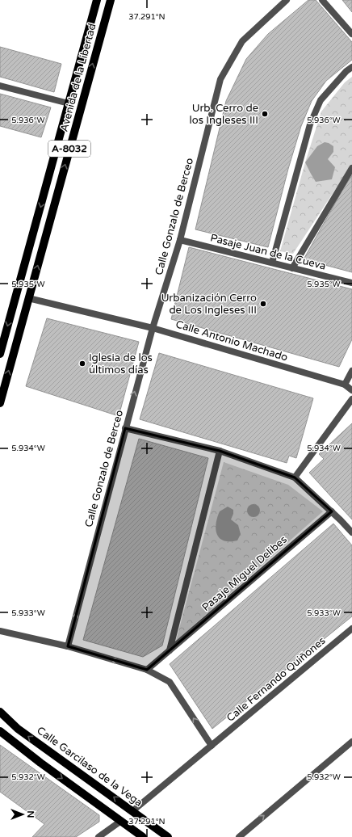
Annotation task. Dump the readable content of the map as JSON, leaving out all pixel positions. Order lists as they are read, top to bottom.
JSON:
{
  "streets": {
    "main road": ["Avenida de la Libertad", "A-8032", "Calle Garcilaso de la Vega"],
    "street": [
      "Calle Gonzalo de Berceo",
      "Pasaje Juan de la Cueva",
      "Calle Antonio Machado",
      "Pasaje Miguel Delibes",
      "Calle Fernando Quiñones"
    ]
  },
  "crossings": [
    ["Avenida de la Libertad", "Calle Antonio Machado"],
    ["Calle Gonzalo de Berceo", "Pasaje Juan de la Cueva"],
    ["Calle Gonzalo de Berceo", "Calle Antonio Machado"],
    ["Calle Fernando Quiñones", "Calle Garcilaso de la Vega"]
  ],
  "one_way": ["Calle Gonzalo de Berceo"],
  "places": ["Urb. Cerro de los Ingleses III", "Urbanización Cerro de Los Ingleses III", "Iglesia de los últimos días"],
  "north": "right",
  "coordinates": [
    "37.291°N",
    "5.936°W",
    "5.935°W",
    "5.934°W",
    "5.933°W",
    "5.932°W"
  ]
}
